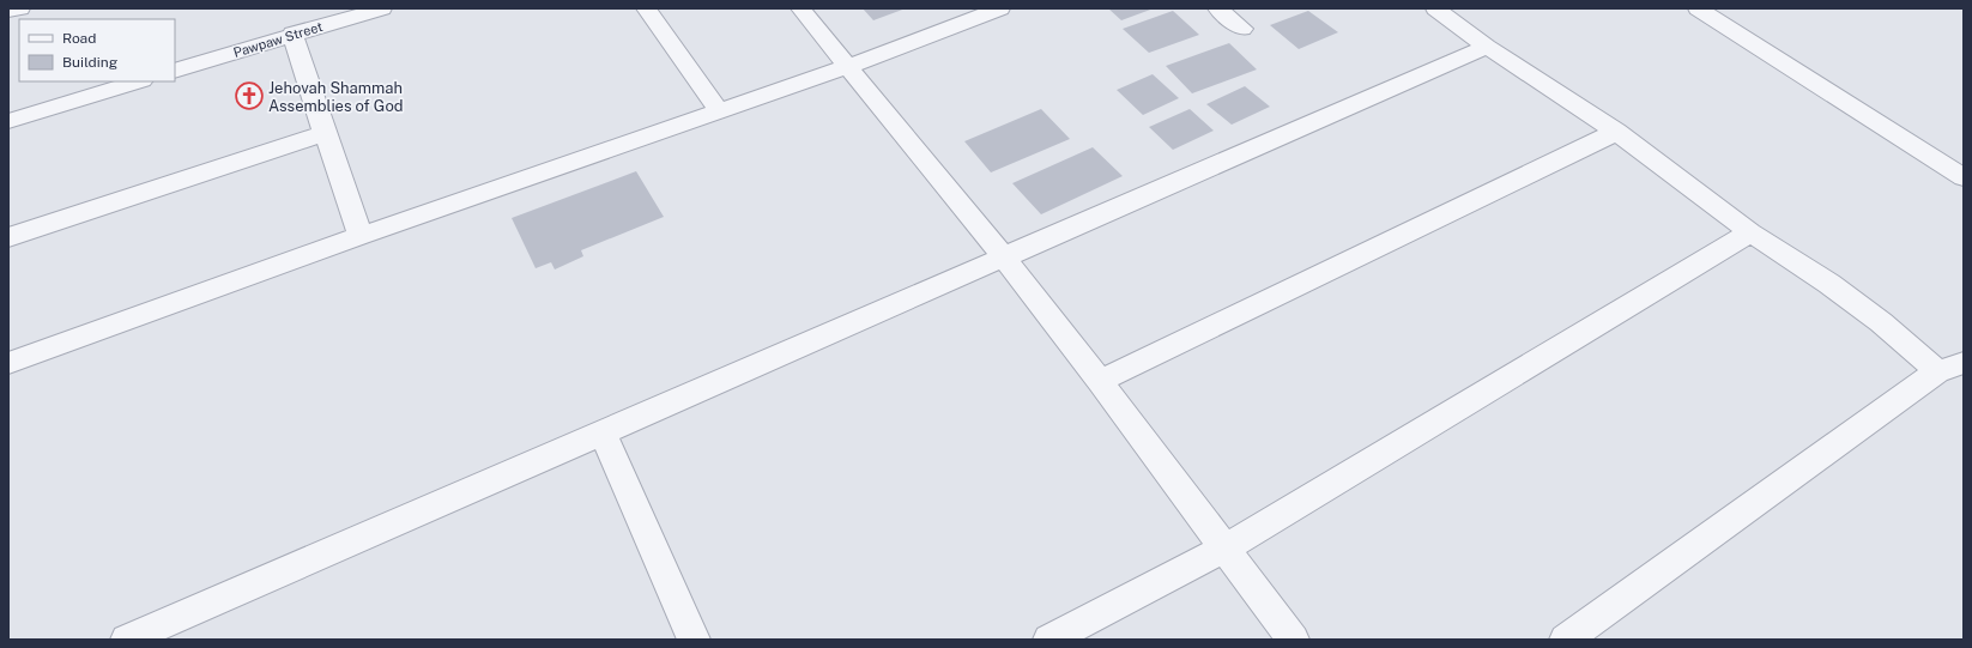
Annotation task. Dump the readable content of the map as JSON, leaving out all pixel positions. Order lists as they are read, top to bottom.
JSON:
{
  "streets": {
    "street": ["Pawpaw Street"]
  },
  "places": {
    "church": ["Jehovah Shammah Assemblies of God"]
  },
  "legend": ["Road", "Building"]
}
